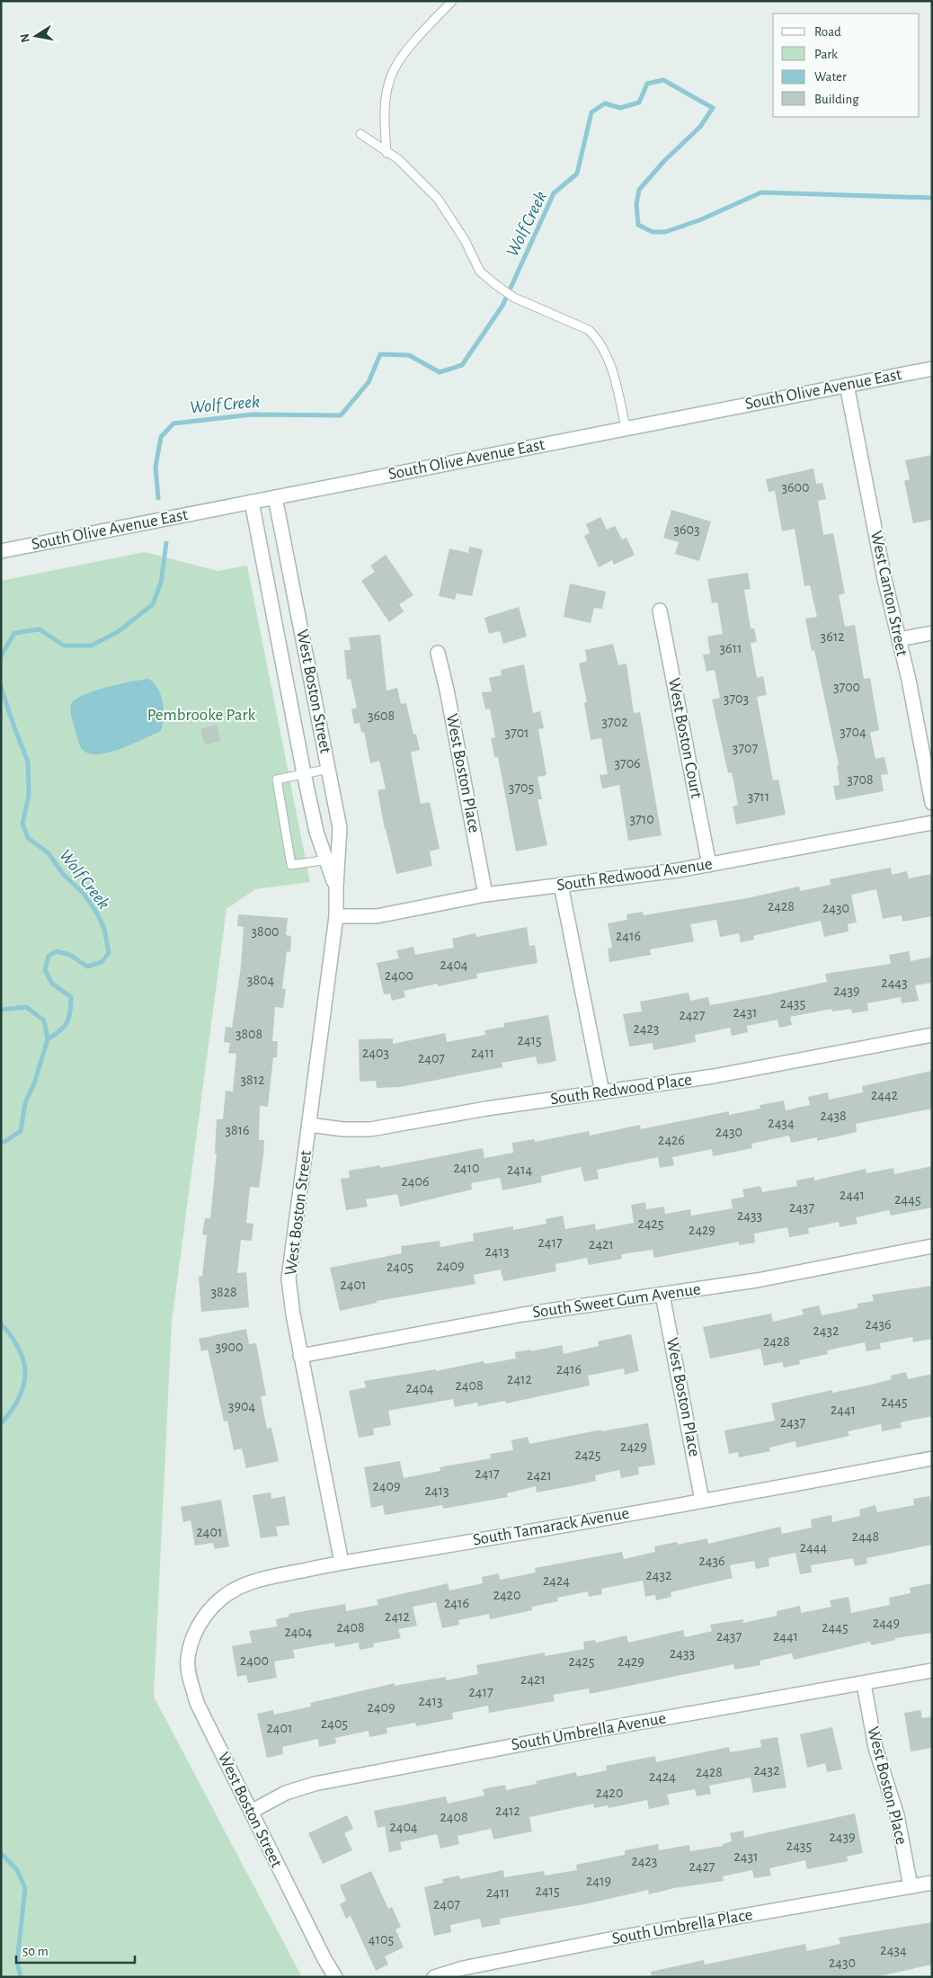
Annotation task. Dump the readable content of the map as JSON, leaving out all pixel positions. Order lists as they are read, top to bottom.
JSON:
{
  "streets": {
    "street": [
      "South Olive Avenue East",
      "West Canton Street",
      "West Boston Street",
      "West Boston Court",
      "West Boston Place",
      "South Redwood Avenue",
      "South Redwood Place",
      "South Sweet Gum Avenue",
      "South Tamarack Avenue",
      "South Umbrella Avenue",
      "South Umbrella Place"
    ]
  },
  "crossings": [
    ["South Olive Avenue East", "West Canton Street"],
    ["South Olive Avenue East", "West Boston Street"],
    ["West Boston Street", "South Redwood Avenue"],
    ["West Boston Street", "South Redwood Place"],
    ["West Boston Street", "South Sweet Gum Avenue"],
    ["West Boston Street", "South Tamarack Avenue"],
    ["West Boston Street", "South Umbrella Avenue"],
    ["West Boston Court", "South Redwood Avenue"],
    ["West Boston Place", "South Redwood Avenue"],
    ["West Boston Place", "South Sweet Gum Avenue"],
    ["West Boston Place", "South Tamarack Avenue"],
    ["West Boston Place", "South Umbrella Avenue"],
    ["West Boston Place", "South Umbrella Place"]
  ],
  "water": ["Wolf Creek"],
  "parks": ["Pembrooke Park"],
  "house_numbers": [
    "3600",
    "3603",
    "3612",
    "3611",
    "3700",
    "3703",
    "3608",
    "3702",
    "3704",
    "3701",
    "3707",
    "3706",
    "3708",
    "3705",
    "3711",
    "3710",
    "2428",
    "2430",
    "3800",
    "2416",
    "2404",
    "2400",
    "3804",
    "2443",
    "2439",
    "2435",
    "2431",
    "2427",
    "2423",
    "3808",
    "2415",
    "2403",
    "2411",
    "2407",
    "3812",
    "2442",
    "2438",
    "2434",
    "3816",
    "2430",
    "2426",
    "2410",
    "2414",
    "2406",
    "2441",
    "2445",
    "2437",
    "2433",
    "2425",
    "2429",
    "2417",
    "2421",
    "2413",
    "2409",
    "2405",
    "2401",
    "3828",
    "2436",
    "2432",
    "2428",
    "3900",
    "2416",
    "2412",
    "2408",
    "2404",
    "2445",
    "3904",
    "2441",
    "2437",
    "2429",
    "2425",
    "2417",
    "2421",
    "2409",
    "2413",
    "2401",
    "2448",
    "2444",
    "2436",
    "2432",
    "2424",
    "2420",
    "2416",
    "2412",
    "2449",
    "2408",
    "2445",
    "2404",
    "2437",
    "2441",
    "2433",
    "2400",
    "2425",
    "2429",
    "2421",
    "2417",
    "2413",
    "2409",
    "2405",
    "2401",
    "2432",
    "2428",
    "2424",
    "2420",
    "2412",
    "2408",
    "2404",
    "2439",
    "2435",
    "2431",
    "2423",
    "2427",
    "2419",
    "2415",
    "2411",
    "2407",
    "4105",
    "2434",
    "2430"
  ],
  "legend": [
    "Road",
    "Park",
    "Water",
    "Building"
  ],
  "scale_bar": "50 m",
  "north": "left"
}
